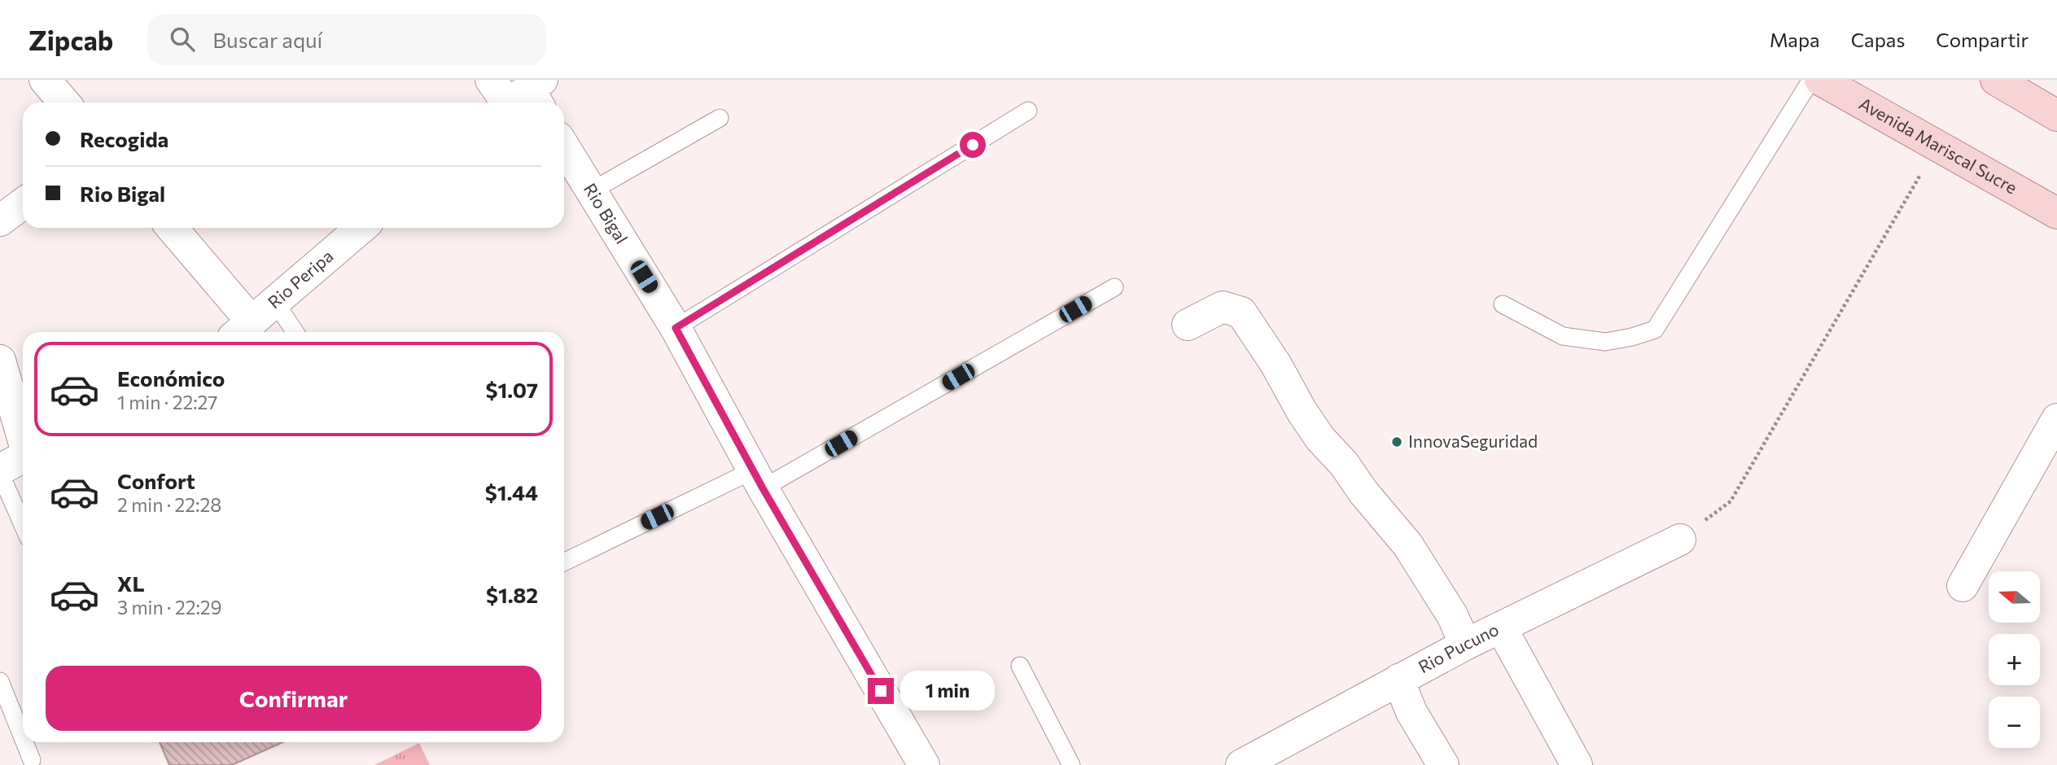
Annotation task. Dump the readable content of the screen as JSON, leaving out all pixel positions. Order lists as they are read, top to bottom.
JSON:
{
  "streets": {
    "main road": ["Avenida Mariscal Sucre"],
    "street": ["Rio Bigal", "Rio Peripa", "Rio Pucuno"]
  },
  "places": ["InnovaSeguridad"],
  "north": "left",
  "page": {
    "header": "Zipcab",
    "search": "Buscar aquí",
    "nav": ["Mapa", "Capas", "Compartir"],
    "banner": ["Recogida", "Rio Bigal"],
    "list": [
      {
        "name": "Económico",
        "note": "1 min · 22:27",
        "value": "$1.07"
      },
      {
        "name": "Confort",
        "note": "2 min · 22:28",
        "value": "$1.44"
      },
      {
        "name": "XL",
        "note": "3 min · 22:29",
        "value": "$1.82"
      }
    ],
    "map_buttons": ["+", "−"],
    "buttons": "Confirmar",
    "bubble": "1 min"
  }
}
